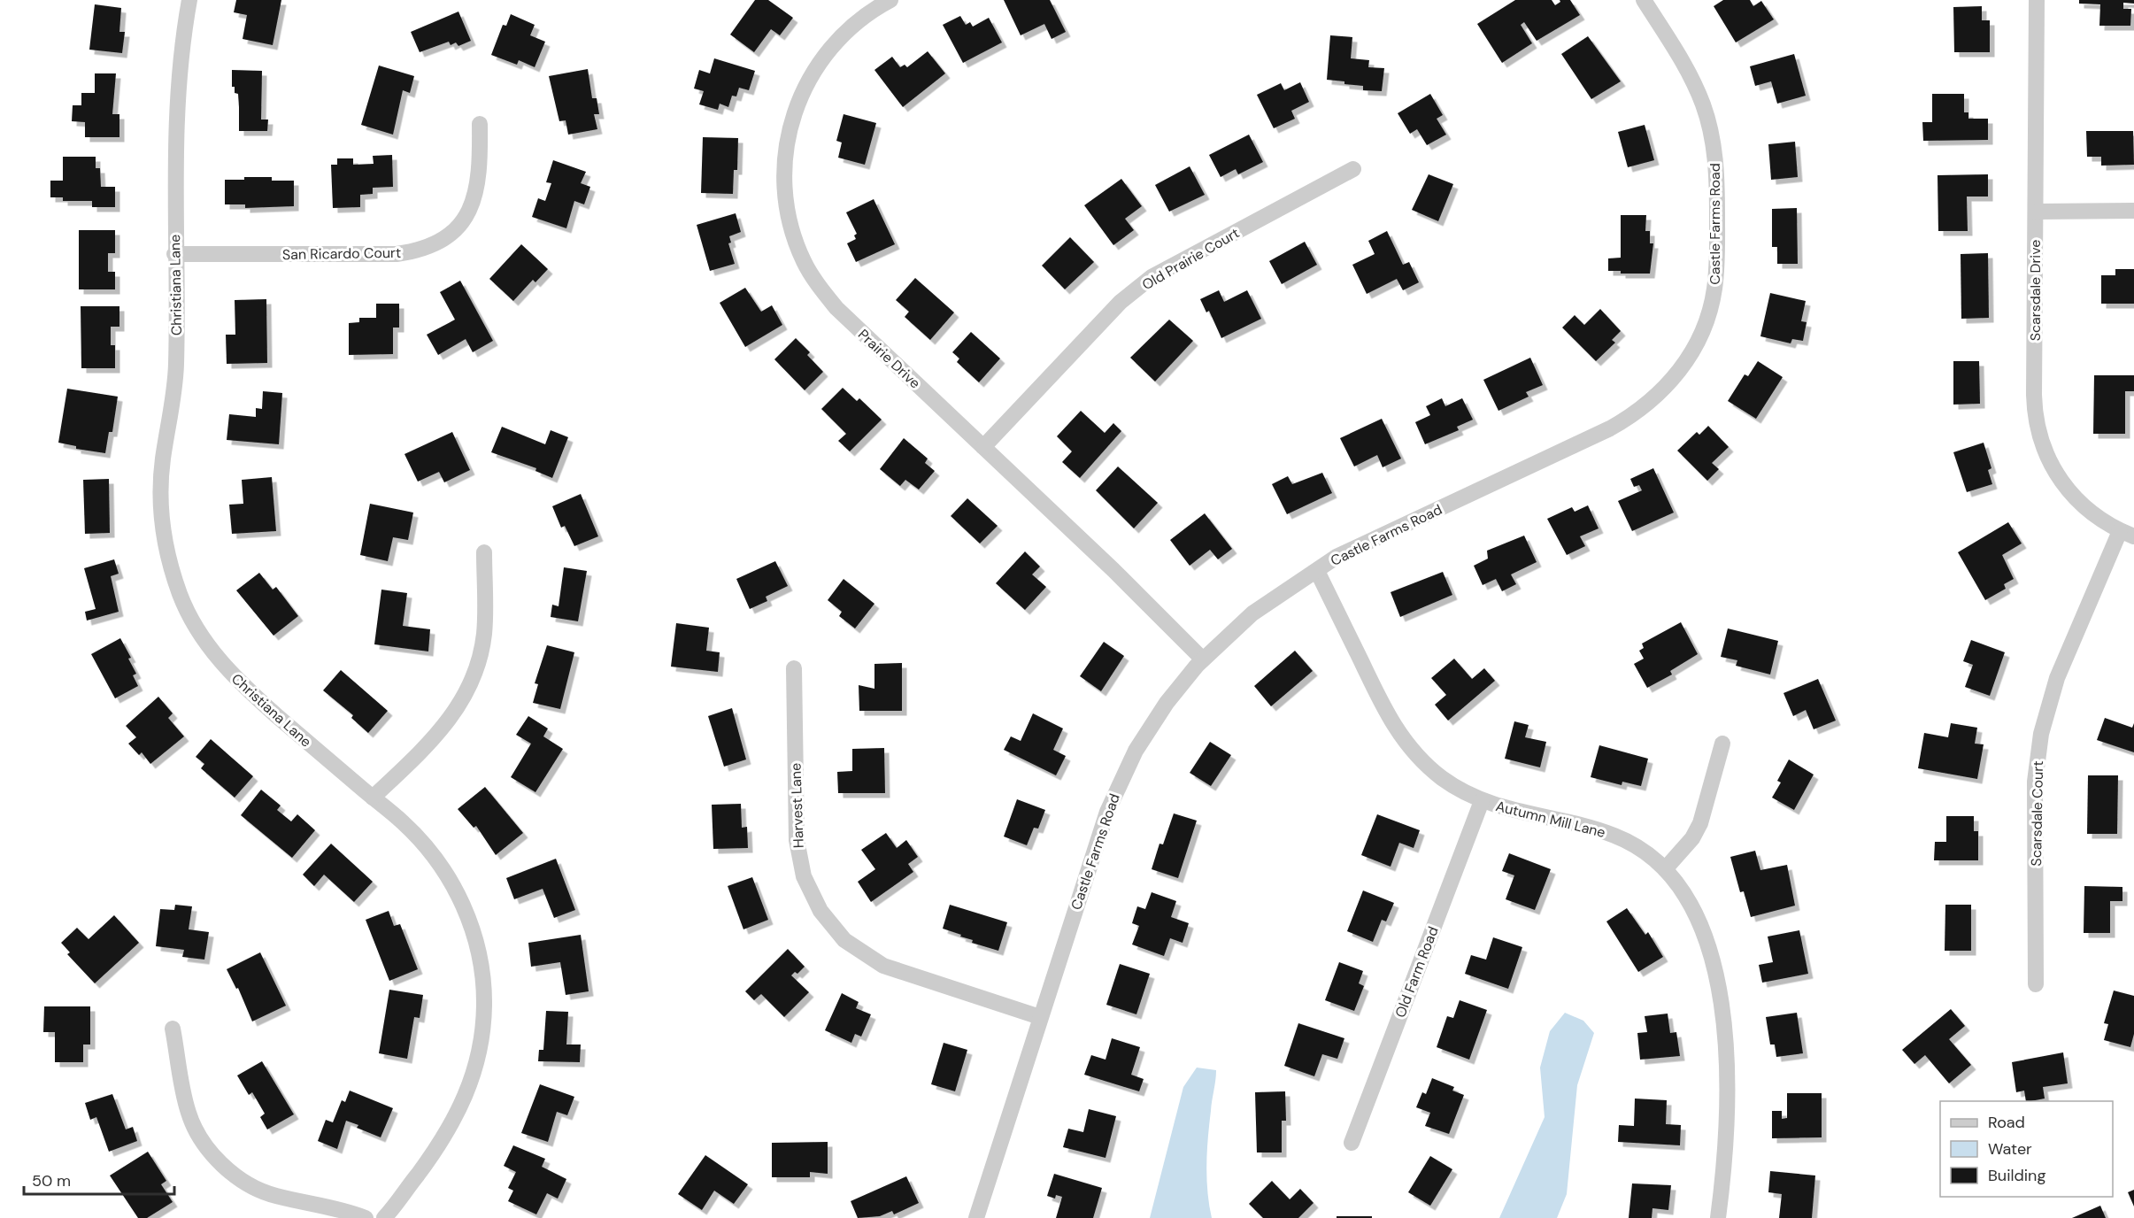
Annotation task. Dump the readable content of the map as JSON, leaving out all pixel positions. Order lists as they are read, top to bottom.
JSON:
{
  "streets": {
    "street": [
      "Castle Farms Road",
      "San Ricardo Court",
      "Old Prairie Court",
      "Christiana Lane",
      "Scarsdale Drive",
      "Prairie Drive",
      "Harvest Lane",
      "Scarsdale Court",
      "Autumn Mill Lane",
      "Old Farm Road"
    ]
  },
  "crossings": [
    ["Castle Farms Road", "Prairie Drive"],
    ["Castle Farms Road", "Harvest Lane"],
    ["Castle Farms Road", "Autumn Mill Lane"],
    ["San Ricardo Court", "Christiana Lane"],
    ["Old Prairie Court", "Prairie Drive"],
    ["Scarsdale Drive", "Scarsdale Court"],
    ["Autumn Mill Lane", "Old Farm Road"]
  ],
  "legend": ["Road", "Water", "Building"],
  "scale_bar": "50 m"
}
